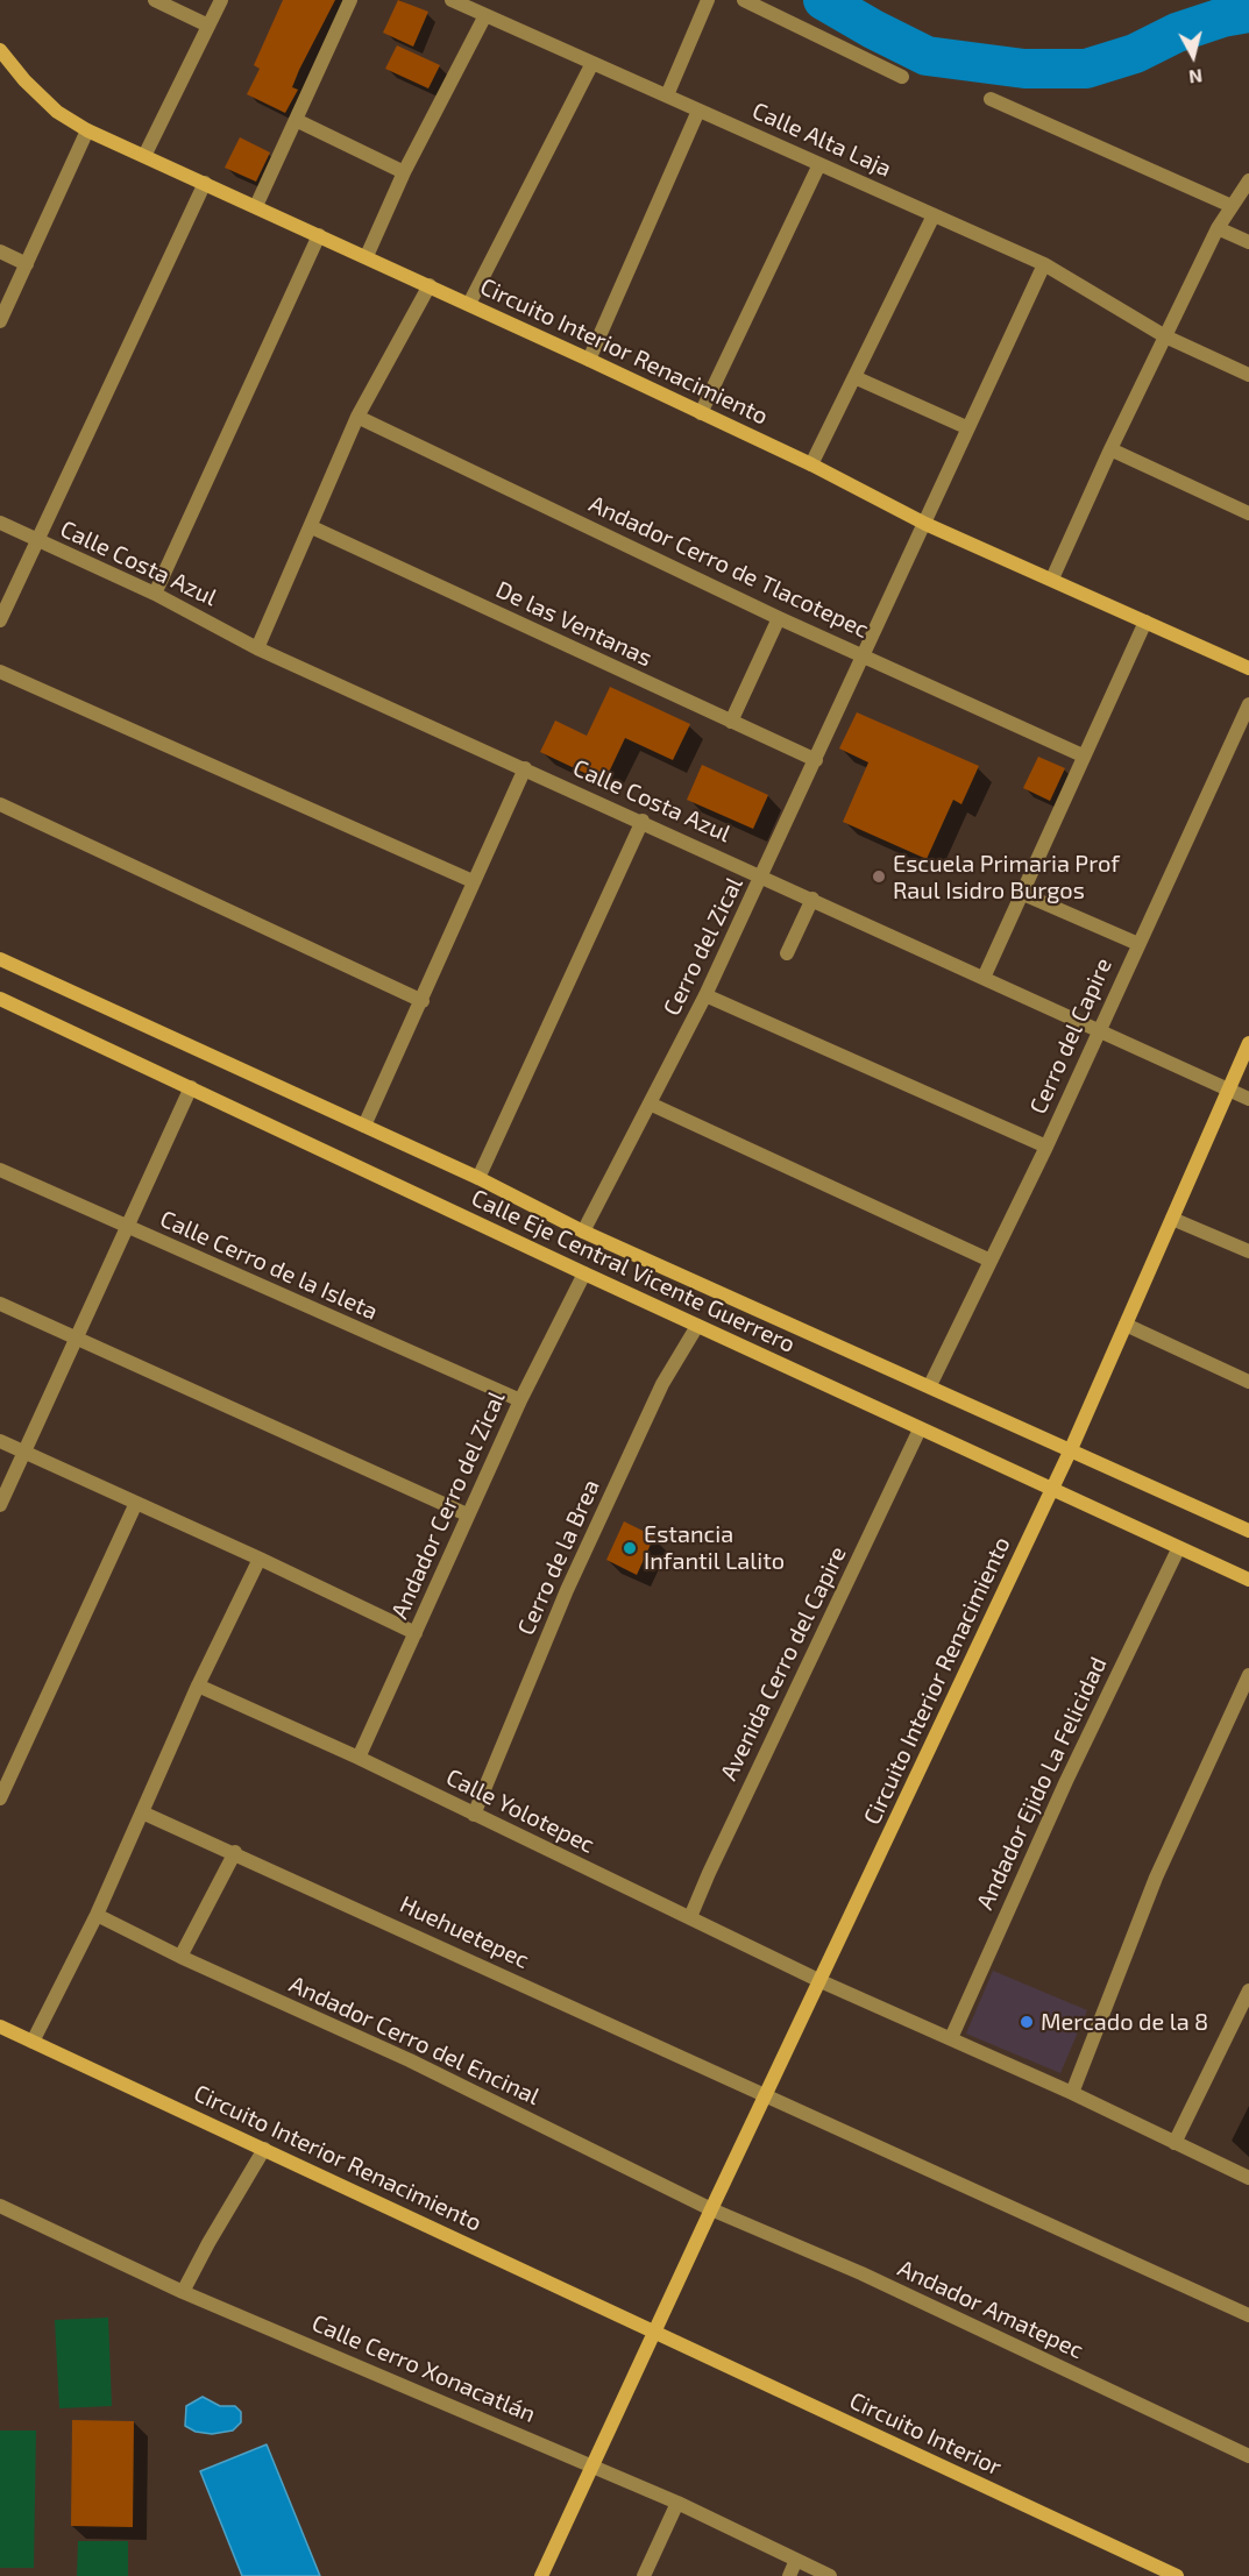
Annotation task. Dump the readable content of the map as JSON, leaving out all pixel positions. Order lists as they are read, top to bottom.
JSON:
{
  "streets": {
    "main road": ["Circuito Interior Renacimiento", "Calle Eje Central Vicente Guerrero", "Circuito Interior"],
    "street": [
      "Calle Alta Laja",
      "Calle Costa Azul",
      "Andador Cerro de Tlacotepec",
      "De las Ventanas",
      "Cerro del Zical",
      "Cerro del Capire",
      "Calle Cerro de la Isleta",
      "Andador Cerro del Zical",
      "Cerro de la Brea",
      "Avenida Cerro del Capire",
      "Andador Ejido La Felicidad",
      "Calle Yolotepec",
      "Huehuetepec",
      "Andador Cerro del Encinal",
      "Andador Amatepec",
      "Calle Cerro Xonacatlán"
    ]
  },
  "crossings": [
    ["Calle Alta Laja", "Cerro del Zical"],
    ["Circuito Interior Renacimiento", "Calle Costa Azul"],
    ["Circuito Interior Renacimiento", "Cerro del Zical"],
    ["Circuito Interior Renacimiento", "Calle Eje Central Vicente Guerrero"],
    ["Circuito Interior Renacimiento", "Calle Yolotepec"],
    ["Circuito Interior Renacimiento", "Huehuetepec"],
    ["Circuito Interior Renacimiento", "Andador Cerro del Encinal"],
    ["Circuito Interior Renacimiento", "Andador Amatepec"],
    ["Circuito Interior Renacimiento", "Calle Cerro Xonacatlán"],
    ["Circuito Interior Renacimiento", "Circuito Interior"],
    ["Calle Costa Azul", "Cerro del Zical"],
    ["Calle Costa Azul", "Cerro del Capire"],
    ["Andador Cerro de Tlacotepec", "Cerro del Zical"],
    ["De las Ventanas", "Cerro del Zical"],
    ["Cerro del Zical", "Calle Eje Central Vicente Guerrero"],
    ["Cerro del Capire", "Calle Eje Central Vicente Guerrero"],
    ["Calle Cerro de la Isleta", "Andador Cerro del Zical"],
    ["Calle Eje Central Vicente Guerrero", "Andador Cerro del Zical"],
    ["Calle Eje Central Vicente Guerrero", "Cerro de la Brea"],
    ["Calle Eje Central Vicente Guerrero", "Avenida Cerro del Capire"],
    ["Calle Eje Central Vicente Guerrero", "Andador Ejido La Felicidad"],
    ["Andador Cerro del Zical", "Calle Yolotepec"],
    ["Cerro de la Brea", "Calle Yolotepec"],
    ["Avenida Cerro del Capire", "Calle Yolotepec"],
    ["Andador Ejido La Felicidad", "Calle Yolotepec"],
    ["Andador Cerro del Encinal", "Andador Amatepec"]
  ],
  "places": ["Escuela Primaria Prof Raul Isidro Burgos", "Estancia Infantil Lalito", "Mercado de la 8"],
  "north": "bottom"
}
